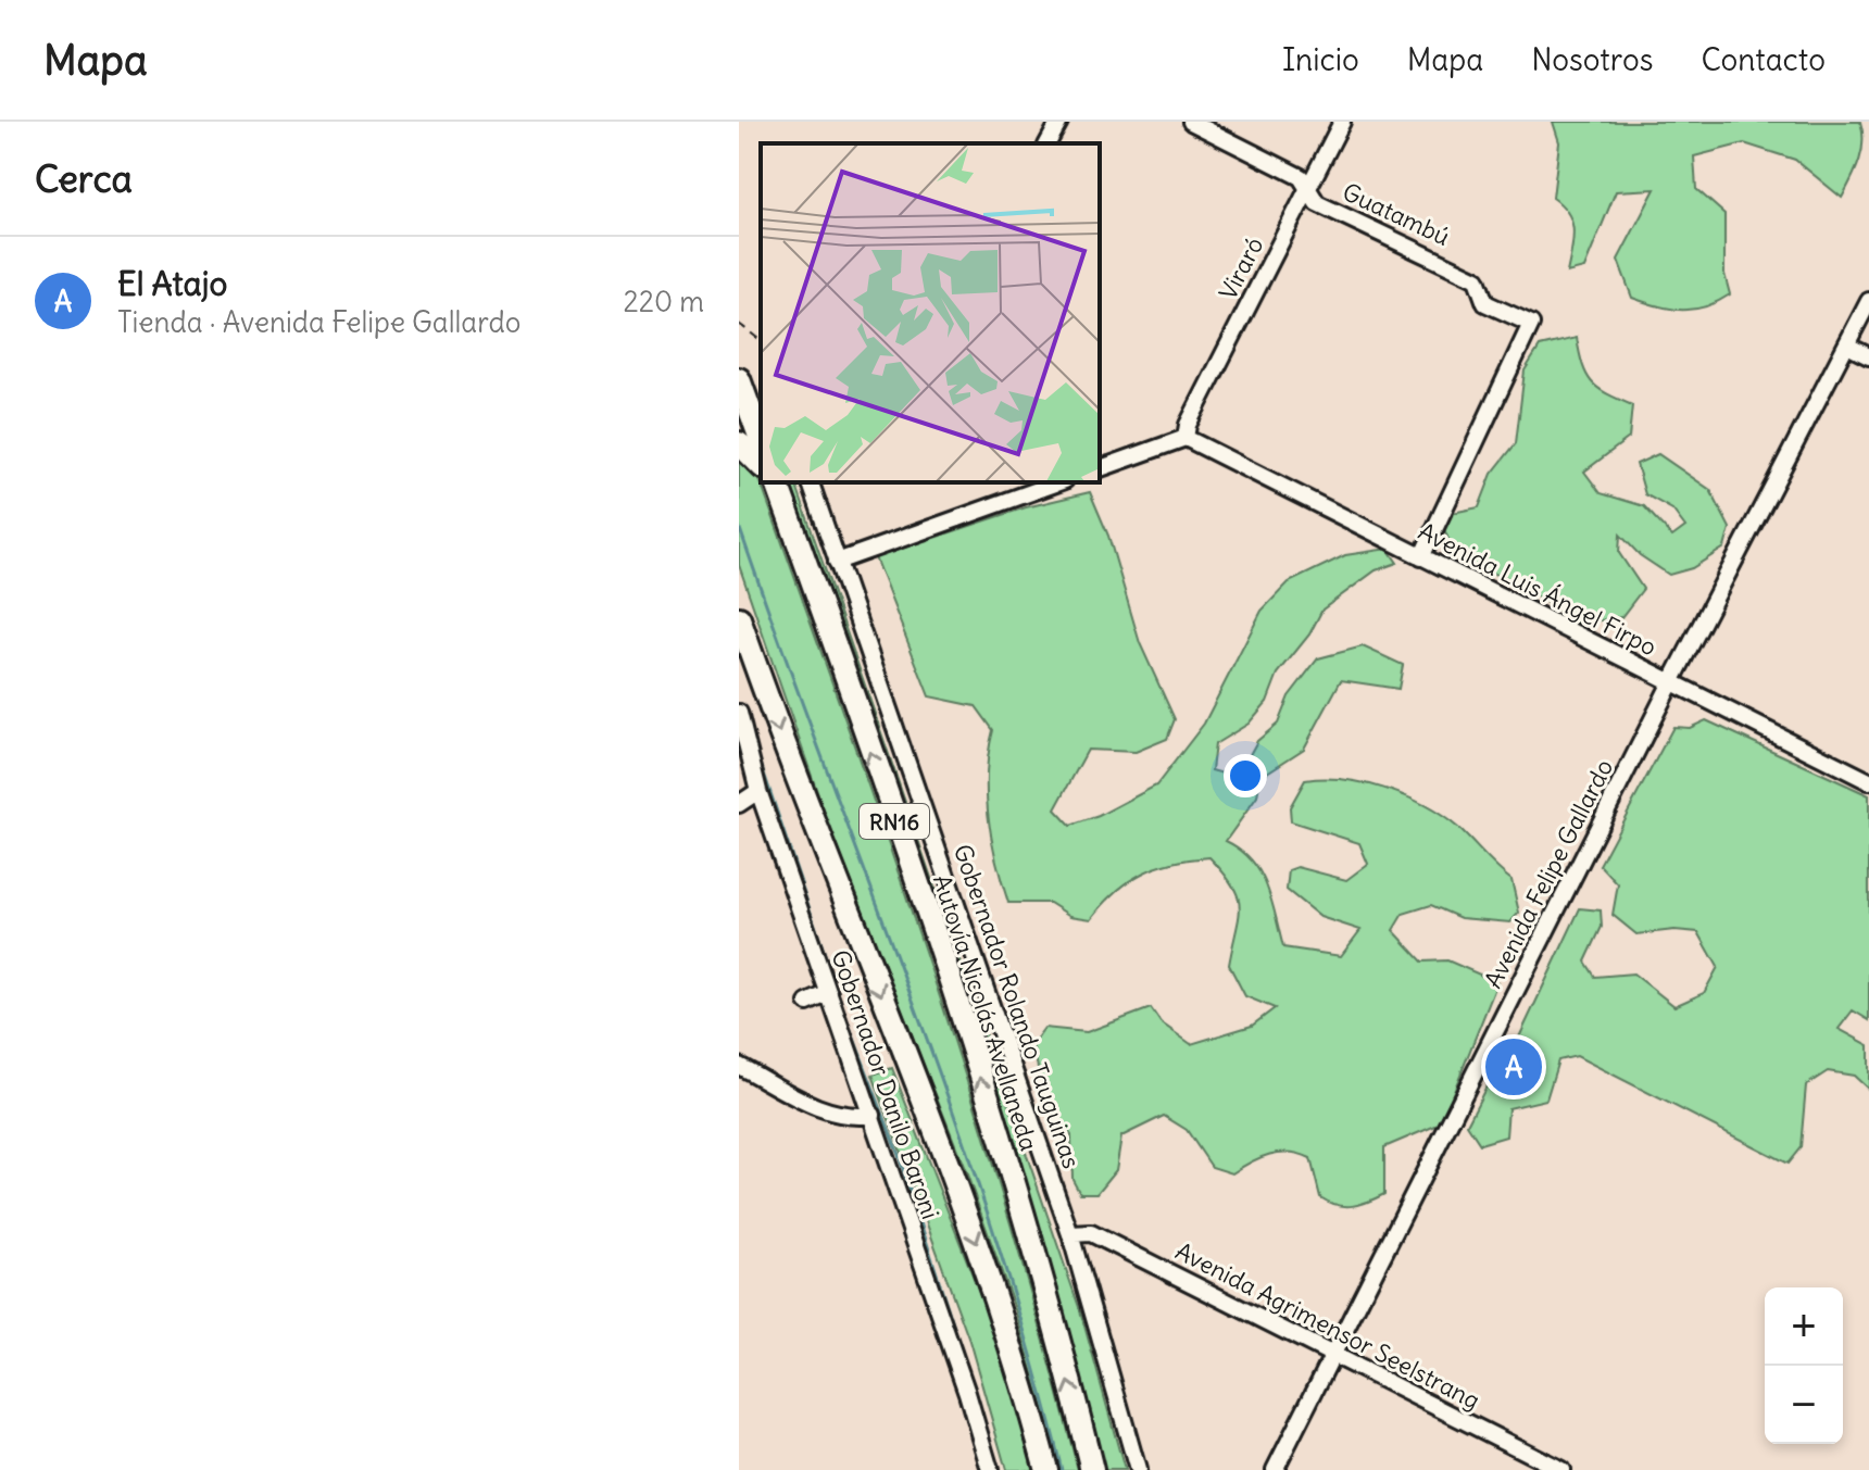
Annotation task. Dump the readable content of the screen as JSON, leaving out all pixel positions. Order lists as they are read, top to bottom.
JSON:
{
  "streets": {
    "highway": ["RN16", "Autovía Nicolás Avellaneda"],
    "street": [
      "Guatambú",
      "Viraró",
      "Avenida Luis Ángel Firpo",
      "Avenida Felipe Gallardo",
      "Gobernador Rolando Tauguinas",
      "Gobernador Danilo Baroni",
      "Avenida Agrimensor Seelstrang"
    ]
  },
  "crossings": [
    ["Guatambú", "Viraró"],
    ["Guatambú", "Avenida Luis Ángel Firpo"],
    ["Viraró", "Avenida Luis Ángel Firpo"],
    ["Avenida Luis Ángel Firpo", "Avenida Felipe Gallardo"],
    ["Avenida Felipe Gallardo", "Avenida Agrimensor Seelstrang"],
    ["Gobernador Rolando Tauguinas", "Avenida Agrimensor Seelstrang"]
  ],
  "page": {
    "header": "Mapa",
    "nav": [
      "Inicio",
      "Mapa",
      "Nosotros",
      "Contacto"
    ],
    "heading": "Cerca",
    "list": [
      {
        "mark": "A",
        "name": "El Atajo",
        "note": "Tienda · Avenida Felipe Gallardo",
        "value": "220 m"
      }
    ],
    "pins": "A",
    "map_buttons": ["+", "−"]
  }
}
